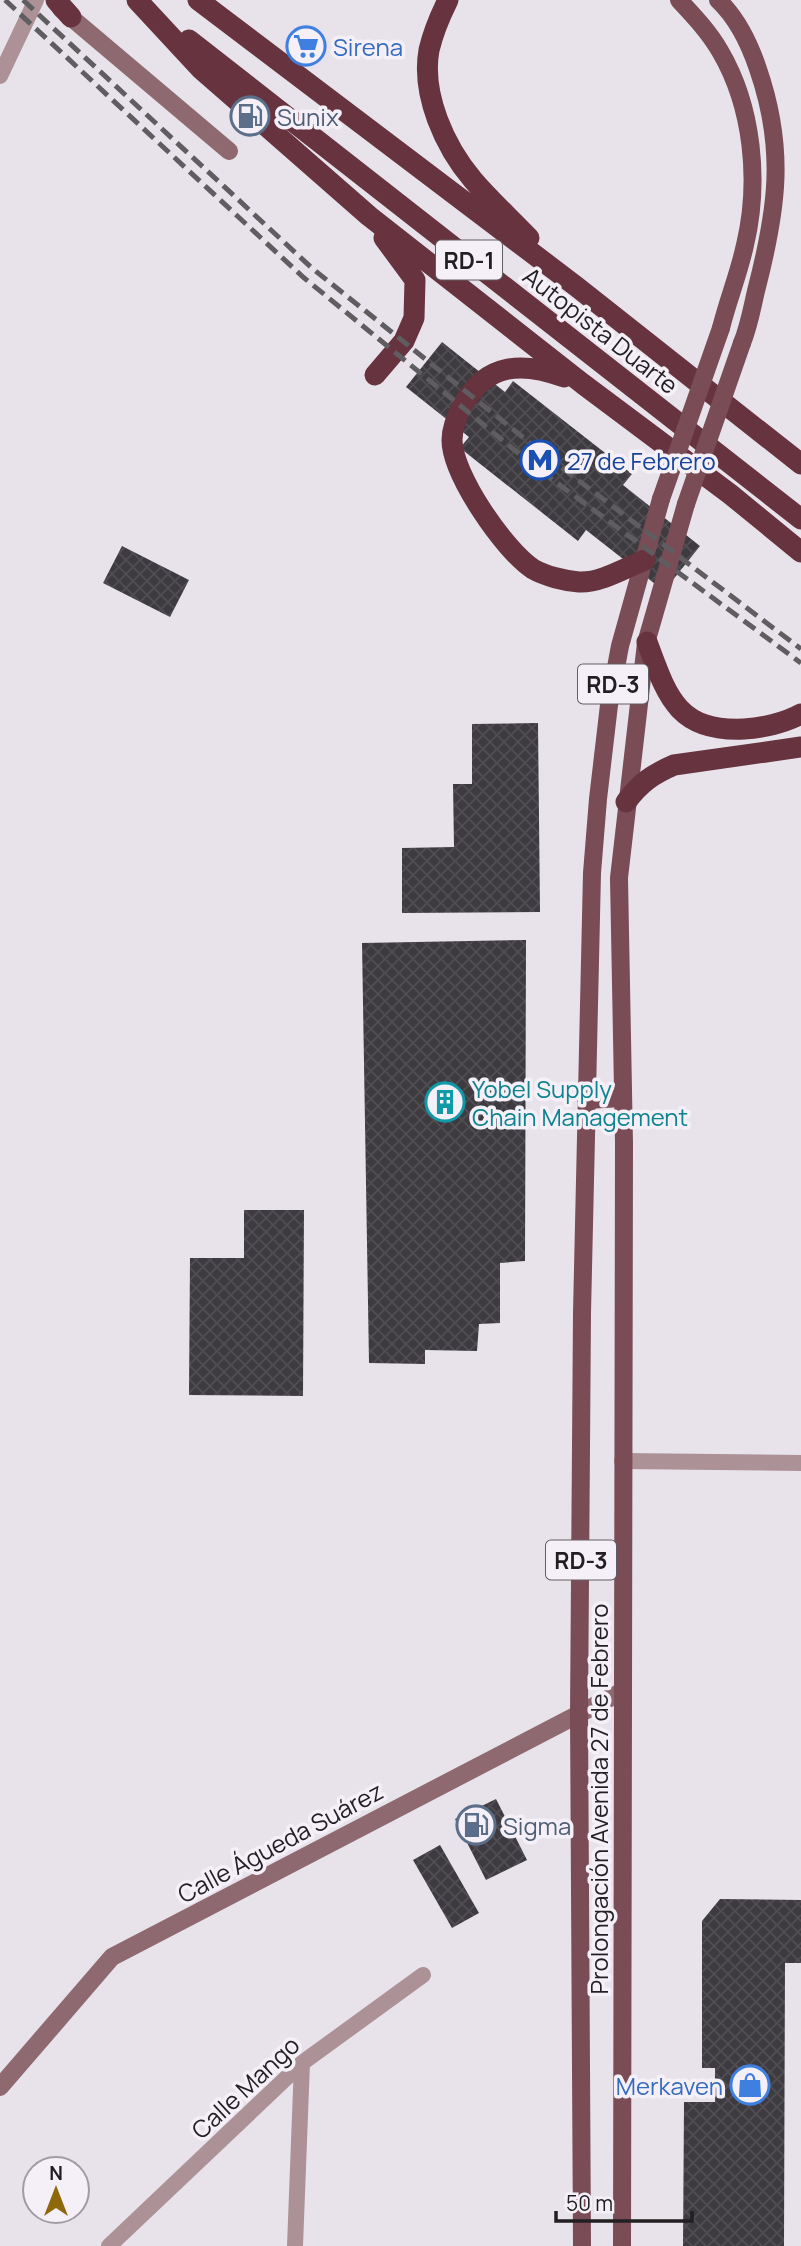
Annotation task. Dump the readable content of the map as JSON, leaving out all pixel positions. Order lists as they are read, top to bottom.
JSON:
{
  "streets": {
    "highway": ["RD-1", "Autopista Duarte"],
    "main road": ["RD-3", "Prolongación Avenida 27 de Febrero"],
    "street": ["Calle Águeda Suárez", "Calle Mango"]
  },
  "crossings": [
    ["Prolongación Avenida 27 de Febrero", "Calle Águeda Suárez"]
  ],
  "places": {
    "supermarket": ["Sirena"],
    "fuel station": ["Sunix", "Sigma"],
    "metro station": ["27 de Febrero"],
    "building": ["Yobel Supply Chain Management"],
    "shop": ["Merkaven"]
  },
  "scale_bar": "50 m",
  "north": "top"
}
